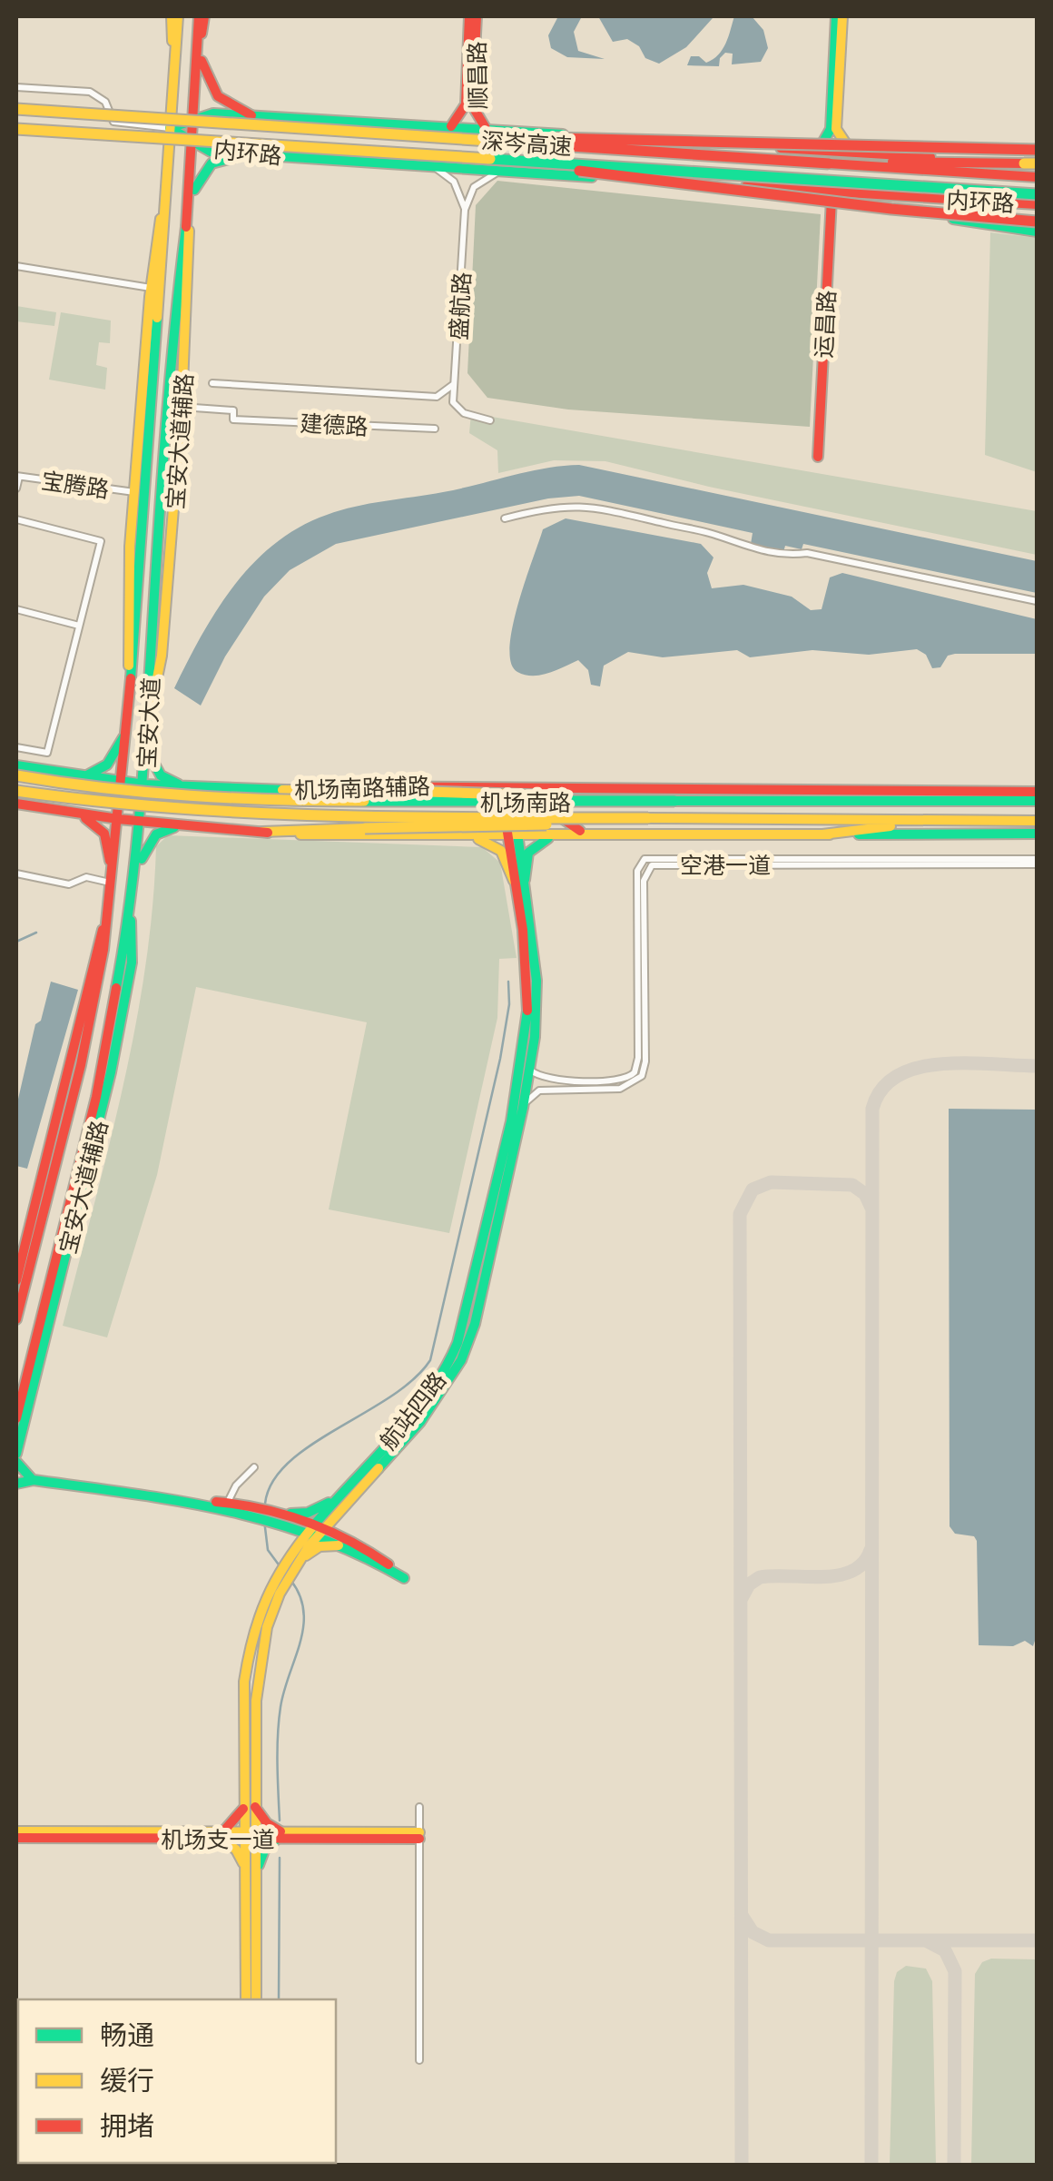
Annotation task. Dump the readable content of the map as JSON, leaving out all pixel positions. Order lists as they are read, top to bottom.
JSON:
{
  "streets": {
    "main road": [
      "顺昌路",
      "深岑高速",
      "内环路",
      "运昌路",
      "宝安大道辅路",
      "宝安大道",
      "机场南路辅路",
      "机场南路",
      "航站四路",
      "机场支一道"
    ],
    "street": [
      "盛航路",
      "建德路",
      "宝腾路",
      "空港一道"
    ]
  },
  "crossings": [
    ["顺昌路", "内环路"],
    ["内环路", "运昌路"],
    ["内环路", "宝安大道"],
    ["建德路", "宝安大道辅路"],
    ["宝安大道辅路", "宝腾路"],
    ["宝安大道辅路", "宝安大道"],
    ["宝安大道", "机场南路辅路"],
    ["机场南路辅路", "航站四路"],
    ["空港一道", "航站四路"],
    ["航站四路", "机场支一道"]
  ],
  "legend": ["畅通", "缓行", "拥堵"]
}
